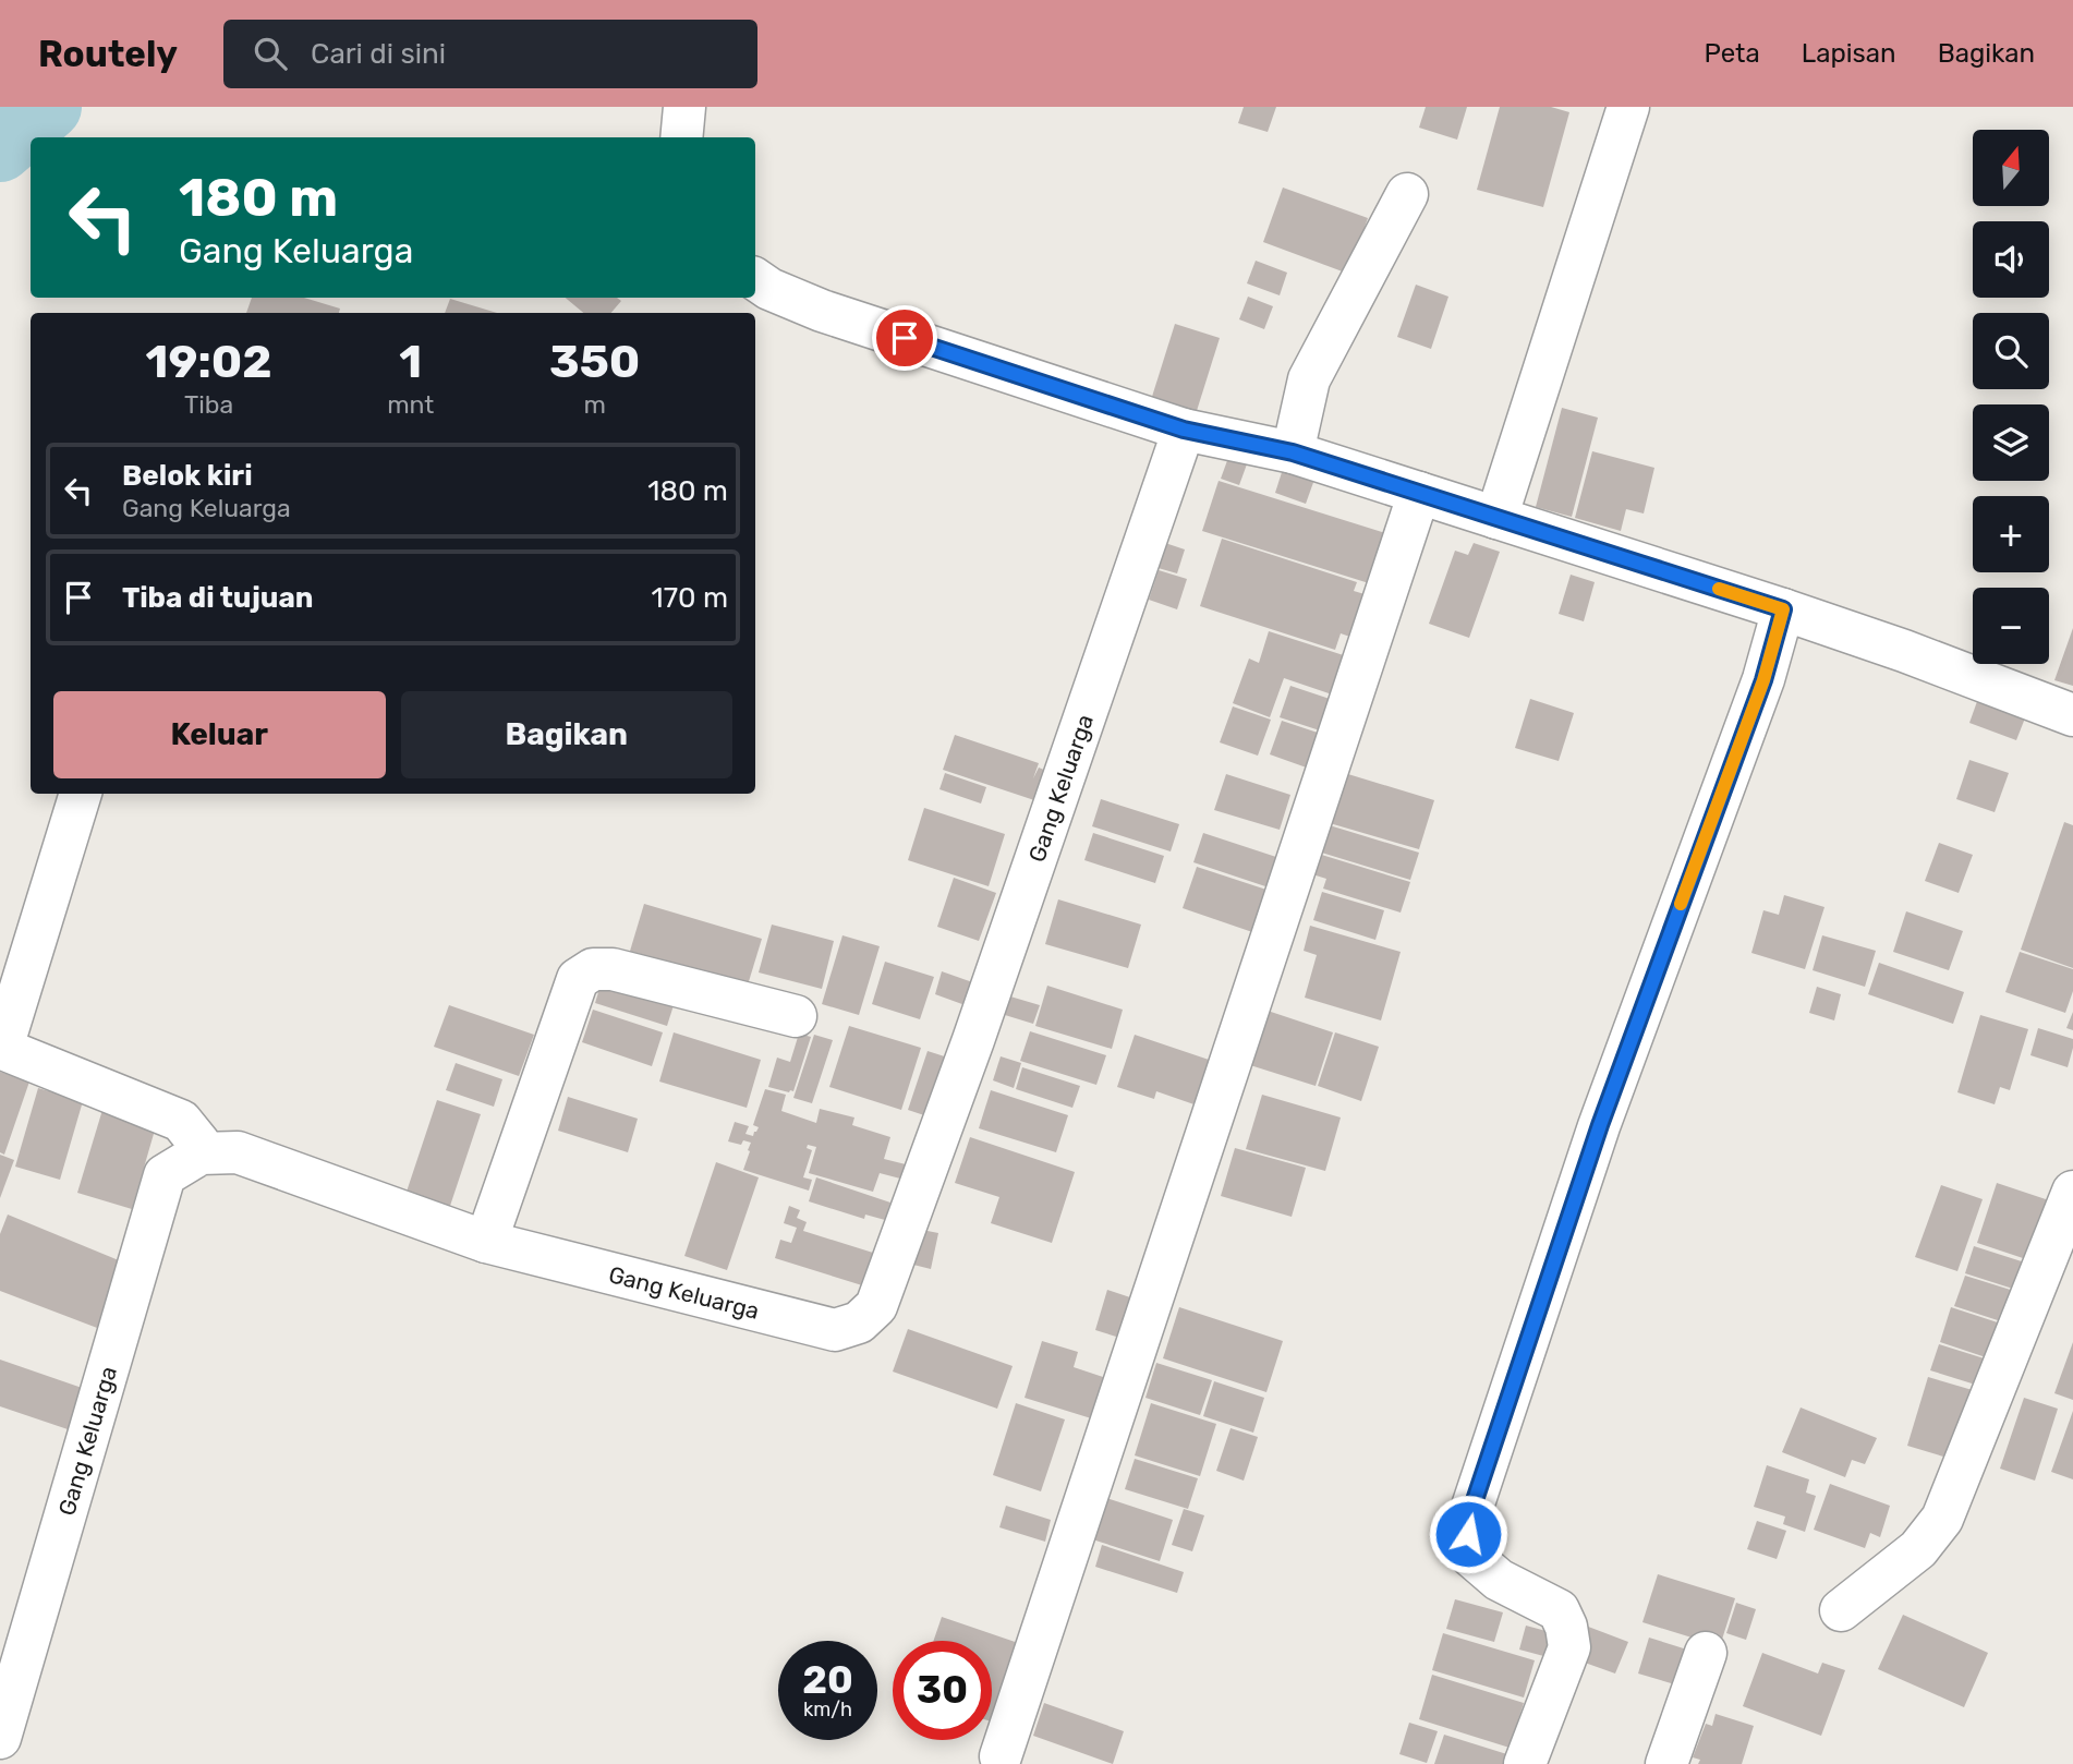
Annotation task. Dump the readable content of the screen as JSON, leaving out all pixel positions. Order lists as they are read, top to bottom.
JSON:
{
  "streets": {
    "street": ["Gang Keluarga"]
  },
  "north": "top",
  "page": {
    "header": "Routely",
    "search": "Cari di sini",
    "nav": ["Peta", "Lapisan", "Bagikan"],
    "map_buttons": ["+", "−"],
    "turn": ["180 m", "Gang Keluarga"],
    "eta": [
      "19:02",
      "Tiba",
      "1",
      "mnt",
      "350",
      "m"
    ],
    "list": [
      {
        "name": "Belok kiri",
        "note": "Gang Keluarga",
        "value": "180 m"
      },
      {
        "name": "Tiba di tujuan",
        "value": "170 m"
      }
    ],
    "buttons": ["Keluar", "Bagikan"],
    "speed": "20 km/h",
    "limit": "30"
  }
}
